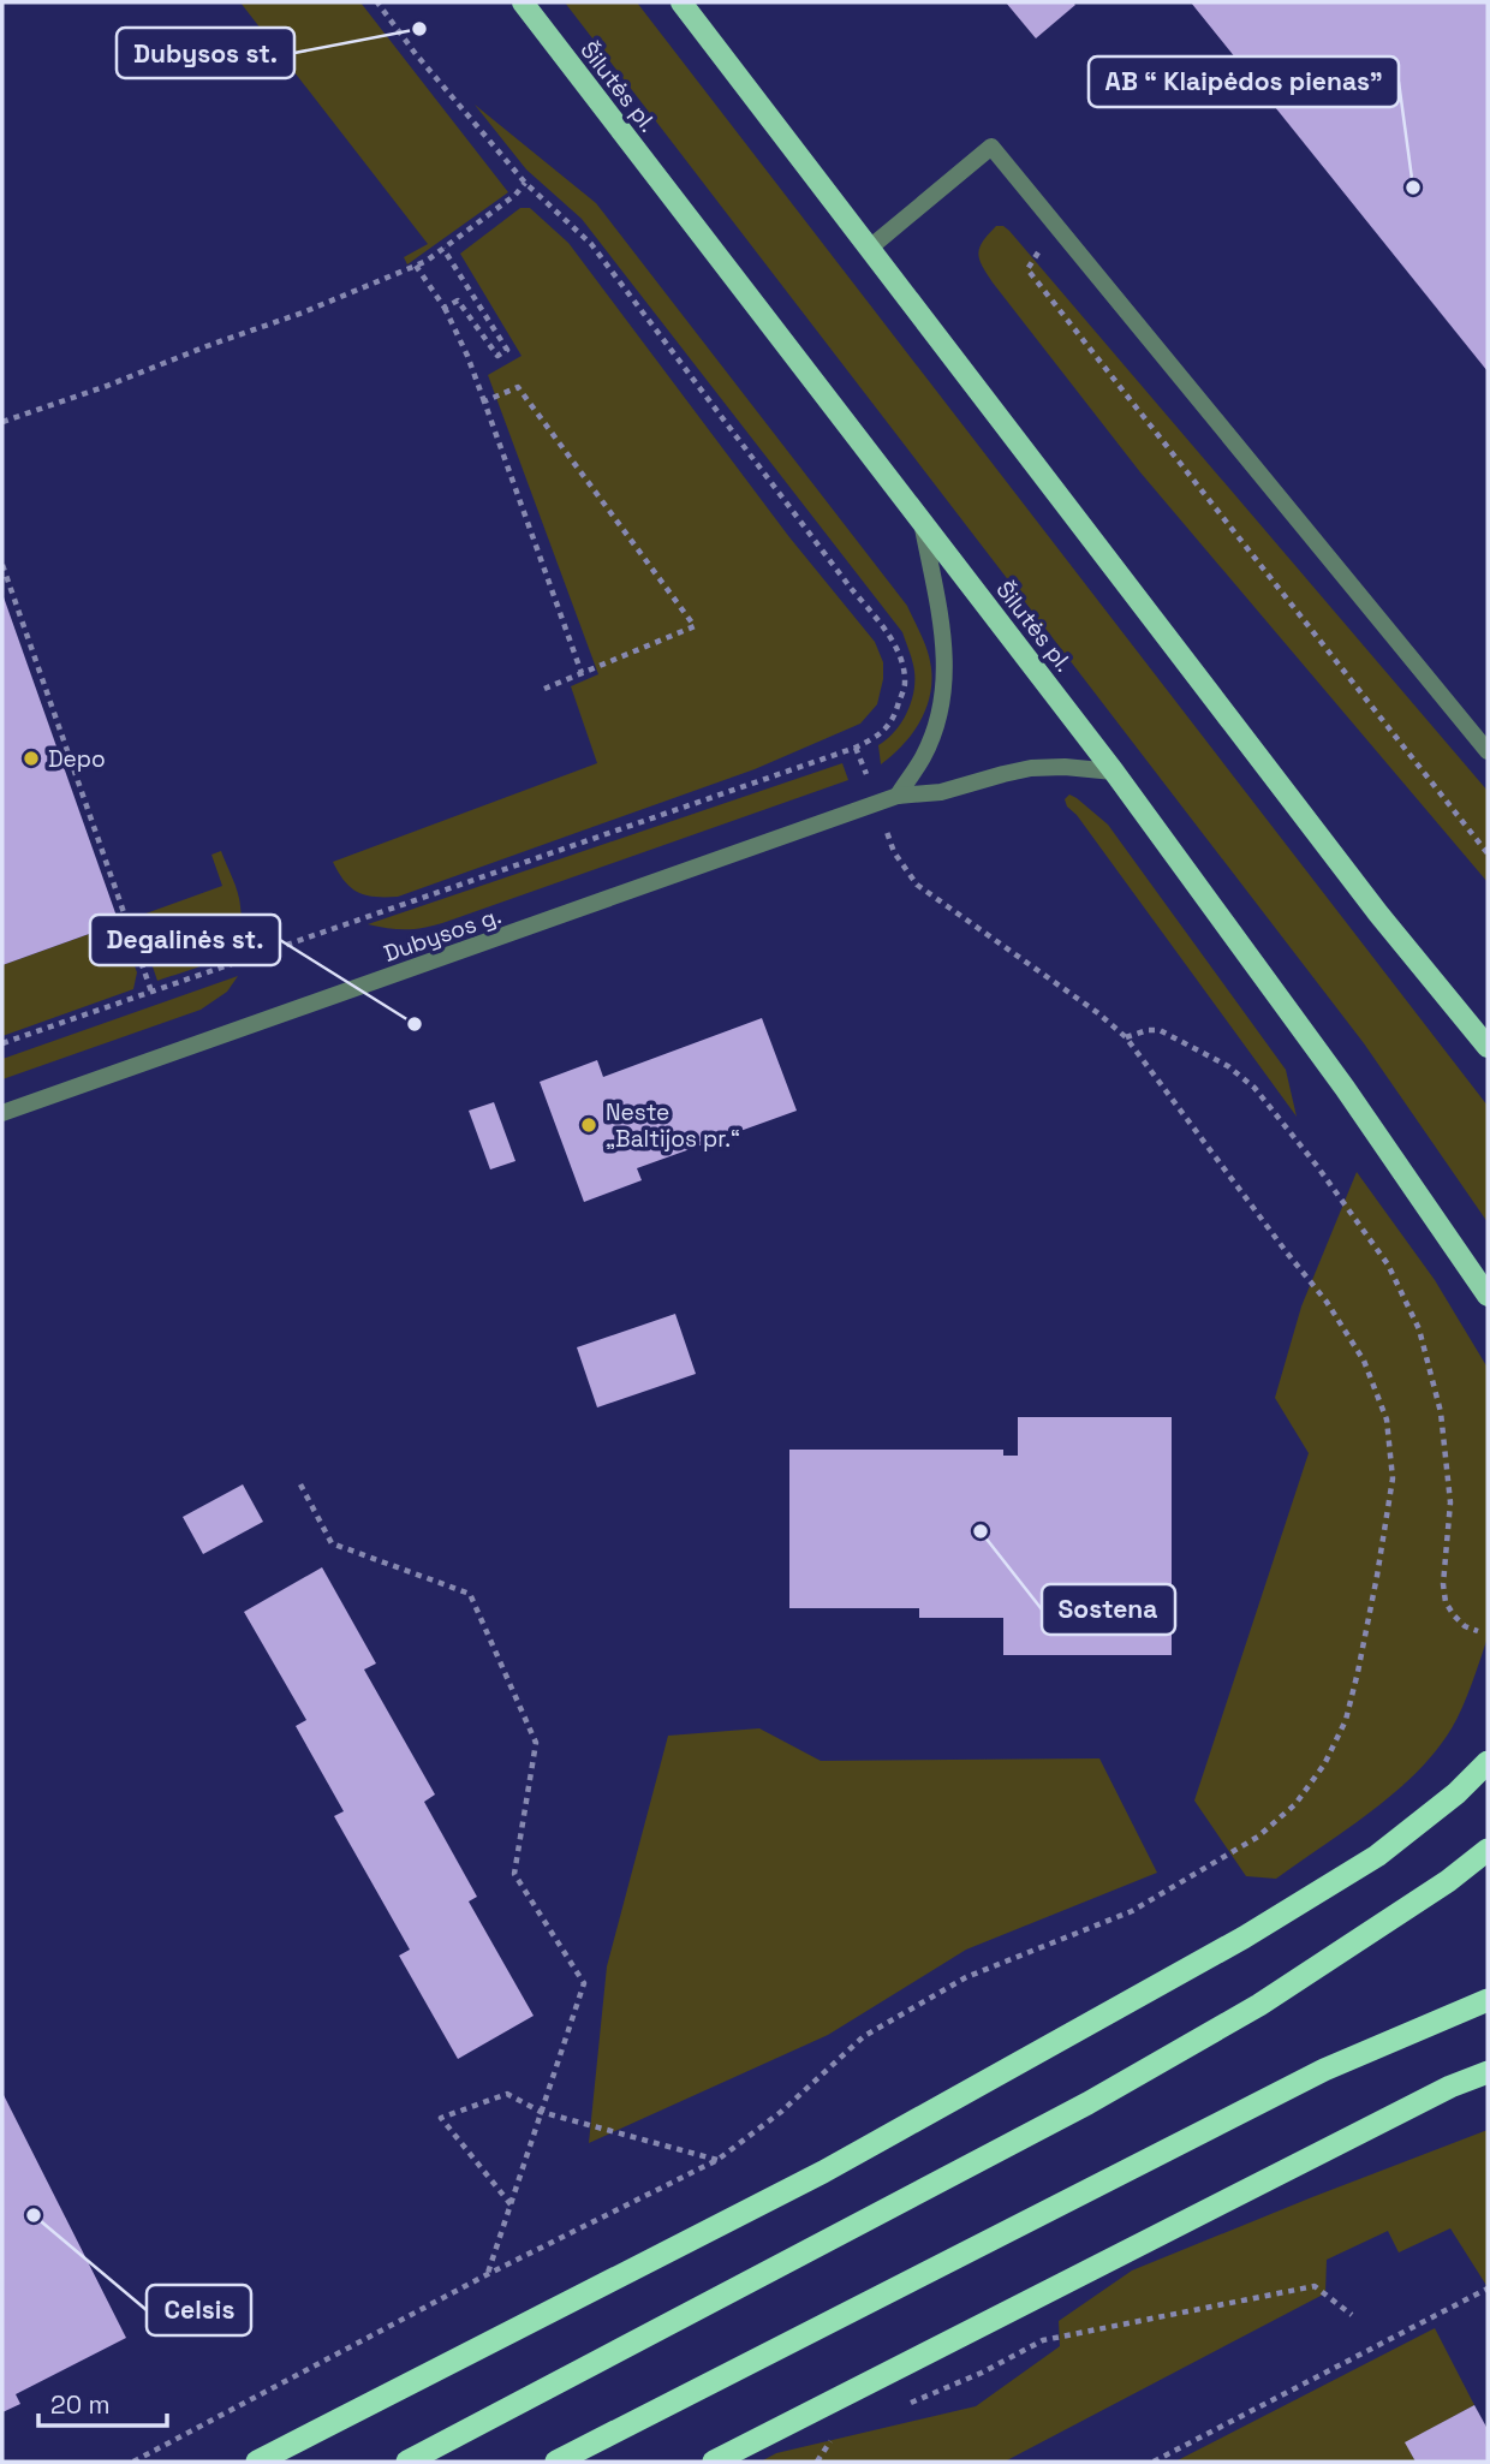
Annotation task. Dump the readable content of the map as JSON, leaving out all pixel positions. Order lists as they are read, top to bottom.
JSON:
{
  "streets": {
    "main road": ["Šilutės pl."],
    "street": ["Dubysos g."]
  },
  "crossings": [
    ["Šilutės pl.", "Dubysos g."]
  ],
  "places": [
    "Dubysos st.",
    "AB “ Klaipėdos pienas”",
    "Depo",
    "Degalinės st.",
    "Neste „Baltijos pr.“",
    "Sostena",
    "Celsis"
  ],
  "scale_bar": "20 m"
}
